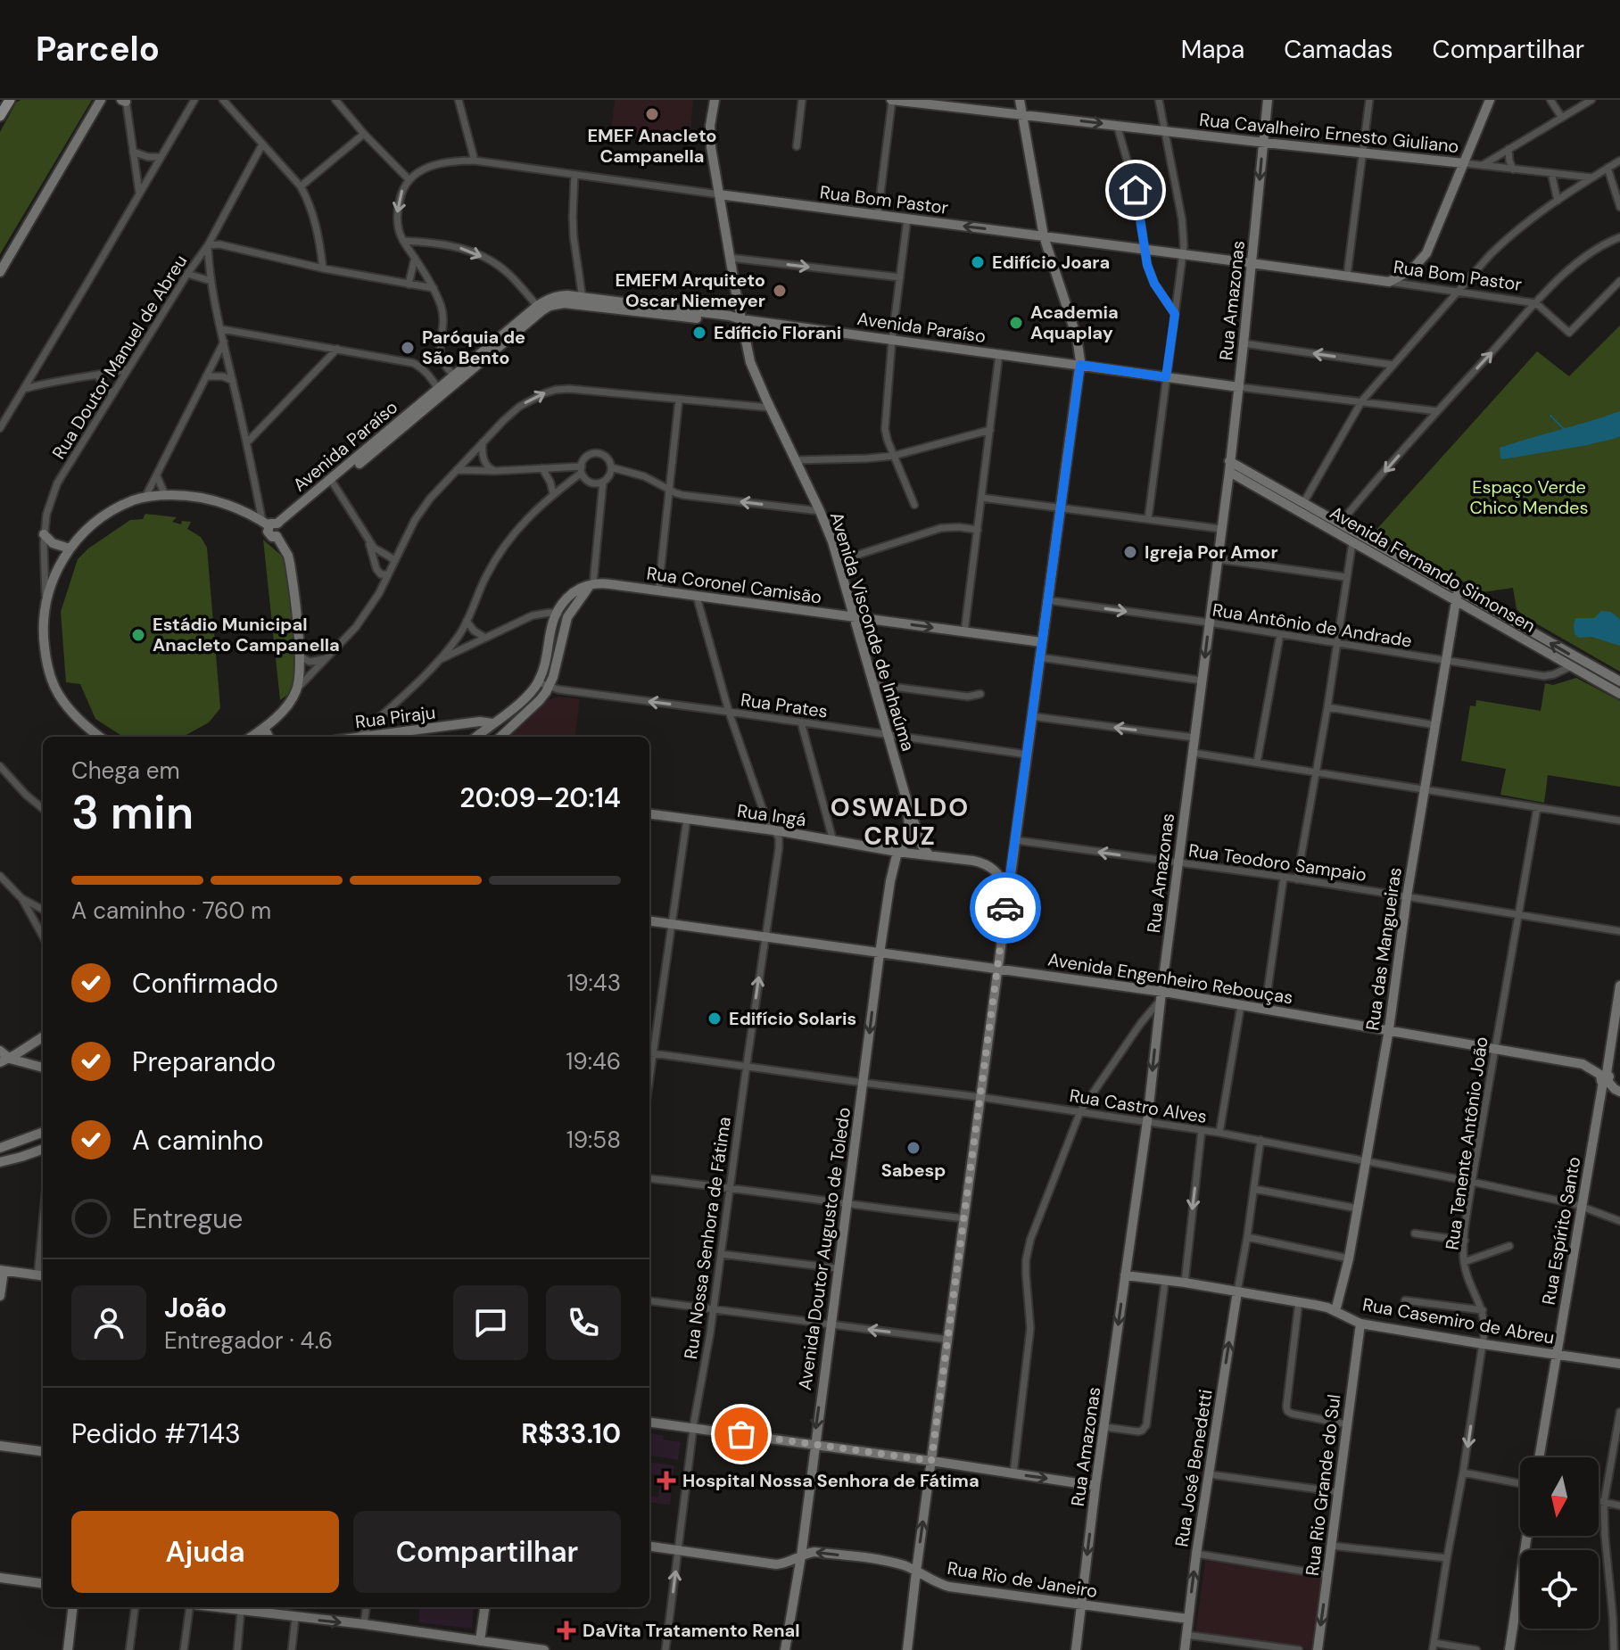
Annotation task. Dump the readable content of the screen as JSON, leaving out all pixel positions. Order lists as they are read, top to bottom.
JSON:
{
  "streets": {
    "street": [
      "Rua Cavalheiro Ernesto Giuliano",
      "Rua Bom Pastor",
      "Rua Amazonas",
      "Avenida Paraíso",
      "Rua Doutor Manuel de Abreu",
      "Avenida Fernando Simonsen",
      "Rua Coronel Camisão",
      "Rua Antônio de Andrade",
      "Avenida Visconde de Inhaúma",
      "Rua Prates",
      "Rua Piraju",
      "Rua Ingá",
      "Rua Teodoro Sampaio",
      "Rua das Mangueiras",
      "Avenida Engenheiro Rebouças",
      "Rua Castro Alves",
      "Rua Tenente Antônio João",
      "Rua Espírito Santo",
      "Rua Nossa Senhora de Fátima",
      "Avenida Doutor Augusto de Toledo",
      "Rua Casemiro de Abreu",
      "Rua José Benedetti",
      "Rua Rio Grande do Sul",
      "Rua Rio de Janeiro"
    ]
  },
  "crossings": [
    ["Rua Cavalheiro Ernesto Giuliano", "Rua Amazonas"],
    ["Rua Bom Pastor", "Rua Amazonas"],
    ["Rua Bom Pastor", "Avenida Visconde de Inhaúma"],
    ["Rua Amazonas", "Avenida Paraíso"],
    ["Rua Amazonas", "Avenida Fernando Simonsen"],
    ["Rua Amazonas", "Rua Antônio de Andrade"],
    ["Rua Amazonas", "Rua Teodoro Sampaio"],
    ["Rua Amazonas", "Avenida Engenheiro Rebouças"],
    ["Rua Amazonas", "Rua Castro Alves"],
    ["Rua Amazonas", "Rua Casemiro de Abreu"],
    ["Rua Amazonas", "Rua Rio de Janeiro"],
    ["Avenida Paraíso", "Avenida Visconde de Inhaúma"],
    ["Avenida Fernando Simonsen", "Rua Antônio de Andrade"],
    ["Avenida Fernando Simonsen", "Rua das Mangueiras"],
    ["Rua Coronel Camisão", "Avenida Visconde de Inhaúma"],
    ["Rua Antônio de Andrade", "Rua das Mangueiras"],
    ["Avenida Visconde de Inhaúma", "Rua Prates"],
    ["Avenida Visconde de Inhaúma", "Rua Ingá"],
    ["Avenida Visconde de Inhaúma", "Avenida Doutor Augusto de Toledo"],
    ["Rua Ingá", "Rua Nossa Senhora de Fátima"],
    ["Rua Ingá", "Avenida Doutor Augusto de Toledo"],
    ["Rua Teodoro Sampaio", "Rua das Mangueiras"],
    ["Rua Teodoro Sampaio", "Rua Tenente Antônio João"],
    ["Rua das Mangueiras", "Avenida Engenheiro Rebouças"],
    ["Rua das Mangueiras", "Rua Castro Alves"],
    ["Rua das Mangueiras", "Rua Casemiro de Abreu"],
    ["Avenida Engenheiro Rebouças", "Rua Tenente Antônio João"],
    ["Avenida Engenheiro Rebouças", "Rua Espírito Santo"],
    ["Avenida Engenheiro Rebouças", "Rua Nossa Senhora de Fátima"],
    ["Avenida Engenheiro Rebouças", "Avenida Doutor Augusto de Toledo"],
    ["Rua Castro Alves", "Rua Tenente Antônio João"],
    ["Rua Castro Alves", "Rua Espírito Santo"],
    ["Rua Castro Alves", "Rua Nossa Senhora de Fátima"],
    ["Rua Castro Alves", "Avenida Doutor Augusto de Toledo"],
    ["Rua Tenente Antônio João", "Rua Casemiro de Abreu"],
    ["Rua Espírito Santo", "Rua Casemiro de Abreu"],
    ["Rua Nossa Senhora de Fátima", "Rua Rio de Janeiro"],
    ["Avenida Doutor Augusto de Toledo", "Rua Rio de Janeiro"],
    ["Rua Casemiro de Abreu", "Rua José Benedetti"],
    ["Rua Casemiro de Abreu", "Rua Rio Grande do Sul"],
    ["Rua José Benedetti", "Rua Rio de Janeiro"]
  ],
  "one_way": ["Rua Prates", "Rua José Benedetti"],
  "districts": ["OSWALDO CRUZ"],
  "parks": ["Espaço Verde Chico Mendes"],
  "places": {
    "other": [
      "EMEF Anacleto Campanella",
      "Edifício Joara",
      "EMEFM Arquiteto Oscar Niemeyer",
      "Academia Aquaplay",
      "Edíficio Florani",
      "Paróquia de São Bento",
      "Igreja Por Amor",
      "Estádio Municipal Anacleto Campanella",
      "Edifício Solaris",
      "Sabesp"
    ],
    "health": ["Hospital Nossa Senhora de Fátima", "DaVita Tratamento Renal"]
  },
  "north": "bottom",
  "page": {
    "header": "Parcelo",
    "nav": ["Mapa", "Camadas", "Compartilhar"],
    "heading": ["3 min", "Chega em", "20:09–20:14"],
    "panel": [
      "João",
      "Entregador · 4.6",
      "Pedido #7143",
      "R$33.10"
    ],
    "bar": "A caminho · 760 m",
    "list": [
      ["Confirmado", "19:43"],
      ["Preparando", "19:46"],
      ["A caminho", "19:58"],
      "Entregue"
    ],
    "buttons": ["Ajuda", "Compartilhar"]
  }
}
